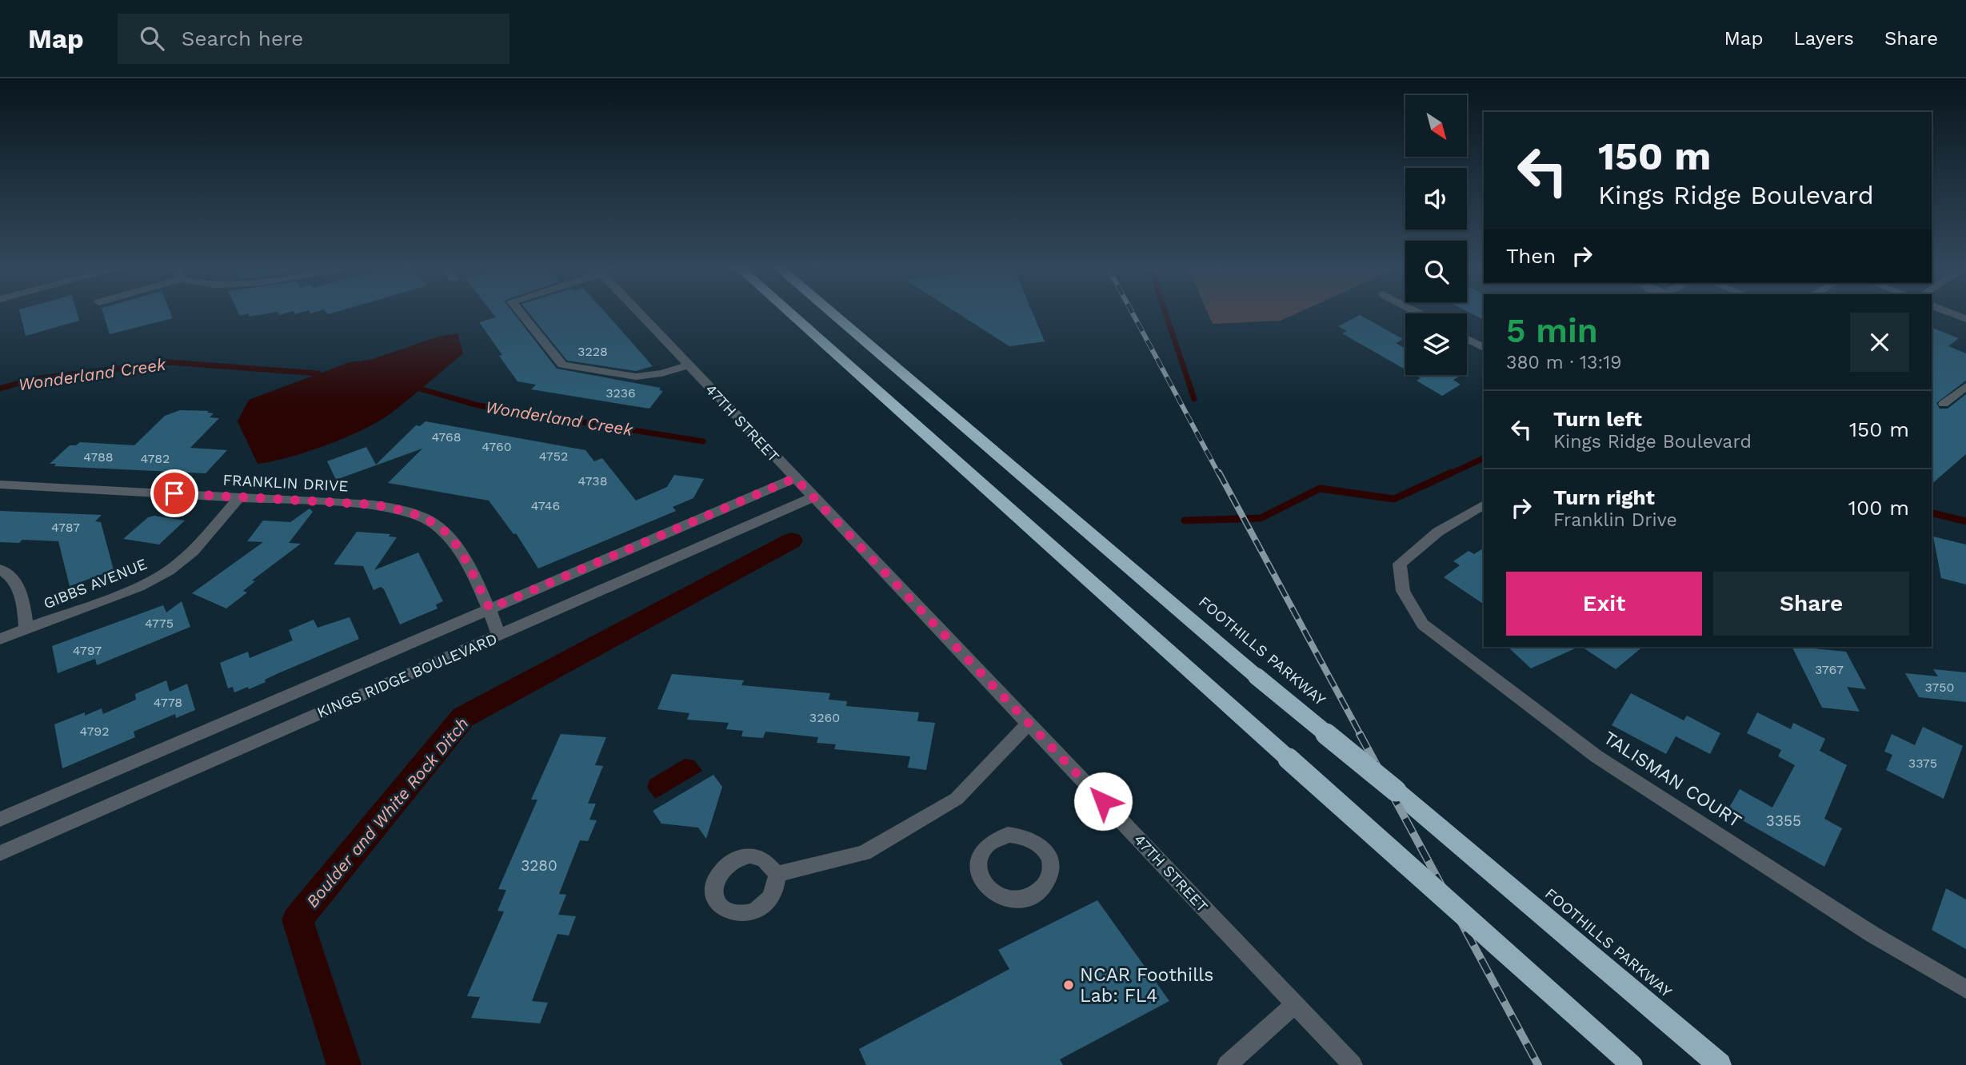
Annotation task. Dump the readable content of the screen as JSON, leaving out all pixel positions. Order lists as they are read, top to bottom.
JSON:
{
  "streets": {
    "highway": ["FOOTHILLS PARKWAY"],
    "street": [
      "47TH STREET",
      "FRANKLIN DRIVE",
      "GIBBS AVENUE",
      "KINGS RIDGE BOULEVARD",
      "TALISMAN COURT"
    ]
  },
  "crossings": [
    ["47TH STREET", "KINGS RIDGE BOULEVARD"],
    ["FRANKLIN DRIVE", "GIBBS AVENUE"],
    ["FRANKLIN DRIVE", "KINGS RIDGE BOULEVARD"]
  ],
  "water": ["Wonderland Creek", "Boulder and White Rock Ditch"],
  "places": ["NCAR Foothills Lab: FL4"],
  "house_numbers": [
    "3228",
    "3236",
    "4768",
    "4760",
    "4752",
    "4788",
    "4782",
    "4738",
    "4746",
    "4787",
    "4775",
    "4797",
    "3767",
    "3750",
    "4778",
    "3260",
    "4792",
    "3375",
    "3355",
    "3280"
  ],
  "north": "bottom right",
  "page": {
    "header": "Map",
    "search": "Search here",
    "nav": ["Map", "Layers", "Share"],
    "turn": ["150 m", "Kings Ridge Boulevard"],
    "then": "Then",
    "heading": ["5 min", "380 m · 13:19"],
    "list": [
      {
        "name": "Turn left",
        "note": "Kings Ridge Boulevard",
        "value": "150 m"
      },
      {
        "name": "Turn right",
        "note": "Franklin Drive",
        "value": "100 m"
      }
    ],
    "buttons": ["Exit", "Share"]
  }
}
